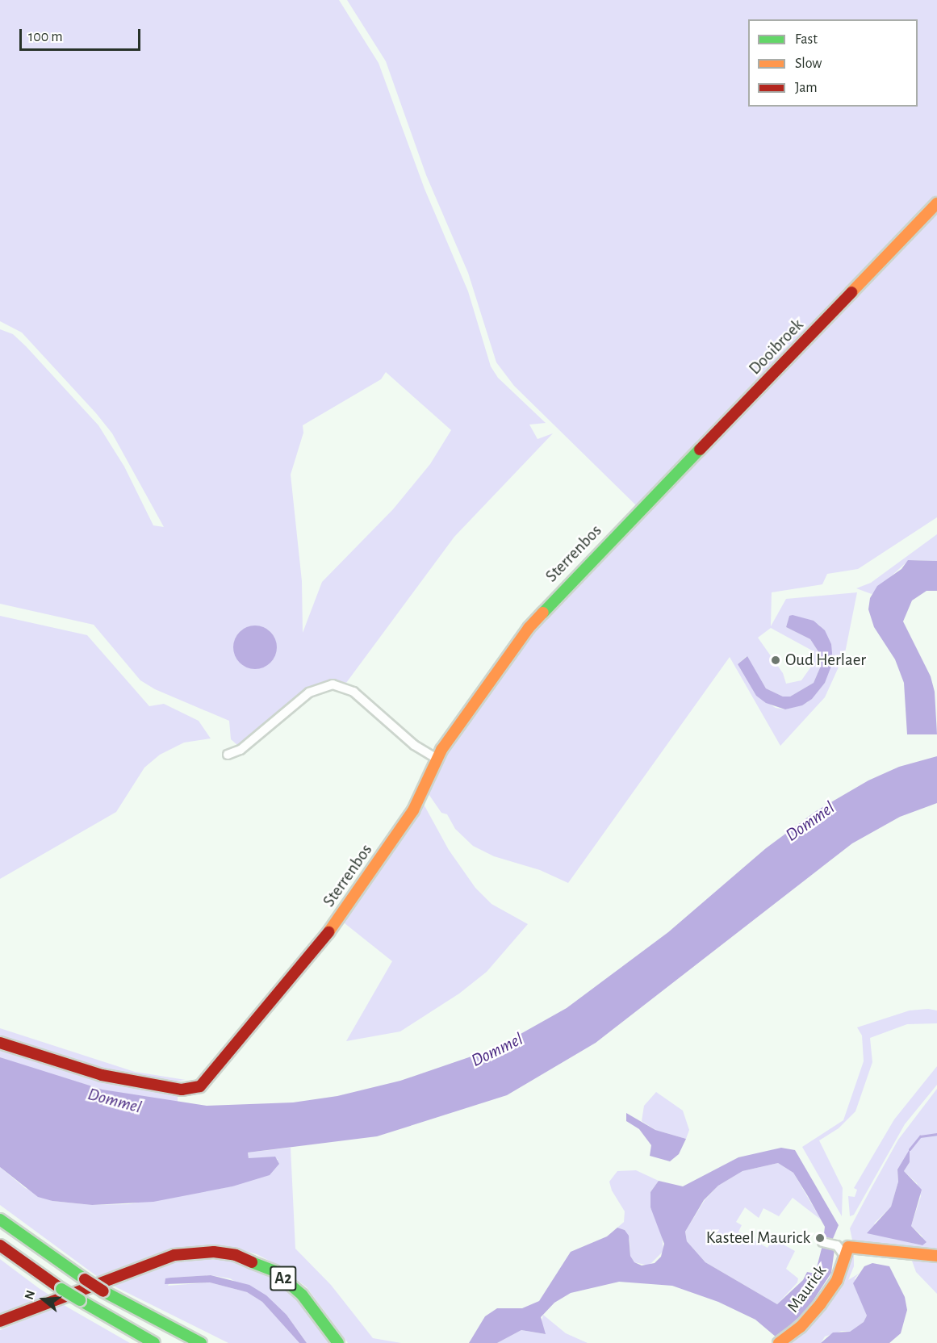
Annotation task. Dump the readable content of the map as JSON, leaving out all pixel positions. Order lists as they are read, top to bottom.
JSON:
{
  "streets": {
    "main road": [
      "Dooibroek",
      "Sterrenbos",
      "A2",
      "Maurick"
    ]
  },
  "crossings": [
    ["Dooibroek", "Sterrenbos"]
  ],
  "water": ["Dommel"],
  "places": ["Oud Herlaer", "Kasteel Maurick"],
  "legend": ["Fast", "Slow", "Jam"],
  "scale_bar": "100 m",
  "north": "left"
}
